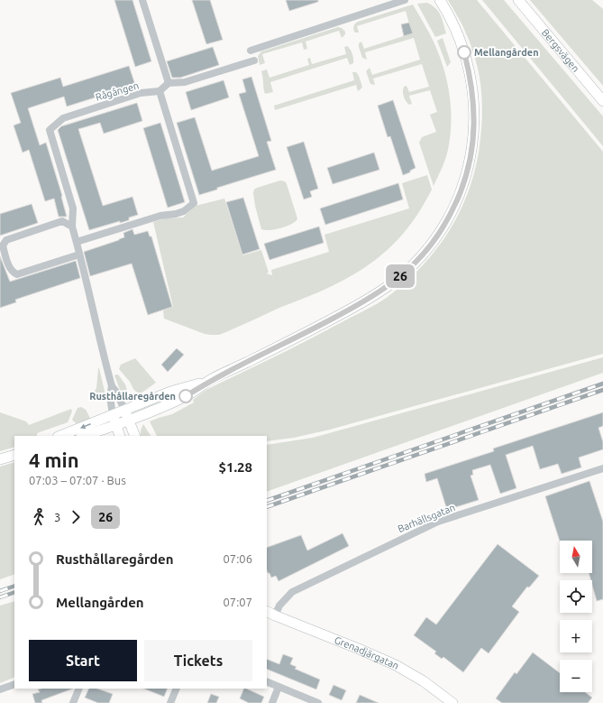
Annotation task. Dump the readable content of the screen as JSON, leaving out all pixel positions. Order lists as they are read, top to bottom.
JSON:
{
  "streets": {
    "street": [
      "Bergsvägen",
      "Rågången",
      "Barhällsgatan",
      "Grenadjärgatan"
    ]
  },
  "crossings": [
    ["Barhällsgatan", "Grenadjärgatan"]
  ],
  "places": ["Mellangården", "Rusthållaregården"],
  "lines": ["bus line 26"],
  "north": "top",
  "page": {
    "on_map": "26",
    "heading": ["4 min", "07:03 – 07:07 · Bus", "$1.28"],
    "legs": ["3", "26"],
    "list": [
      {
        "name": "Rusthållaregården",
        "value": "07:06"
      },
      {
        "name": "Mellangården",
        "value": "07:07"
      }
    ],
    "map_buttons": ["+", "−"],
    "buttons": ["Start", "Tickets"]
  }
}
